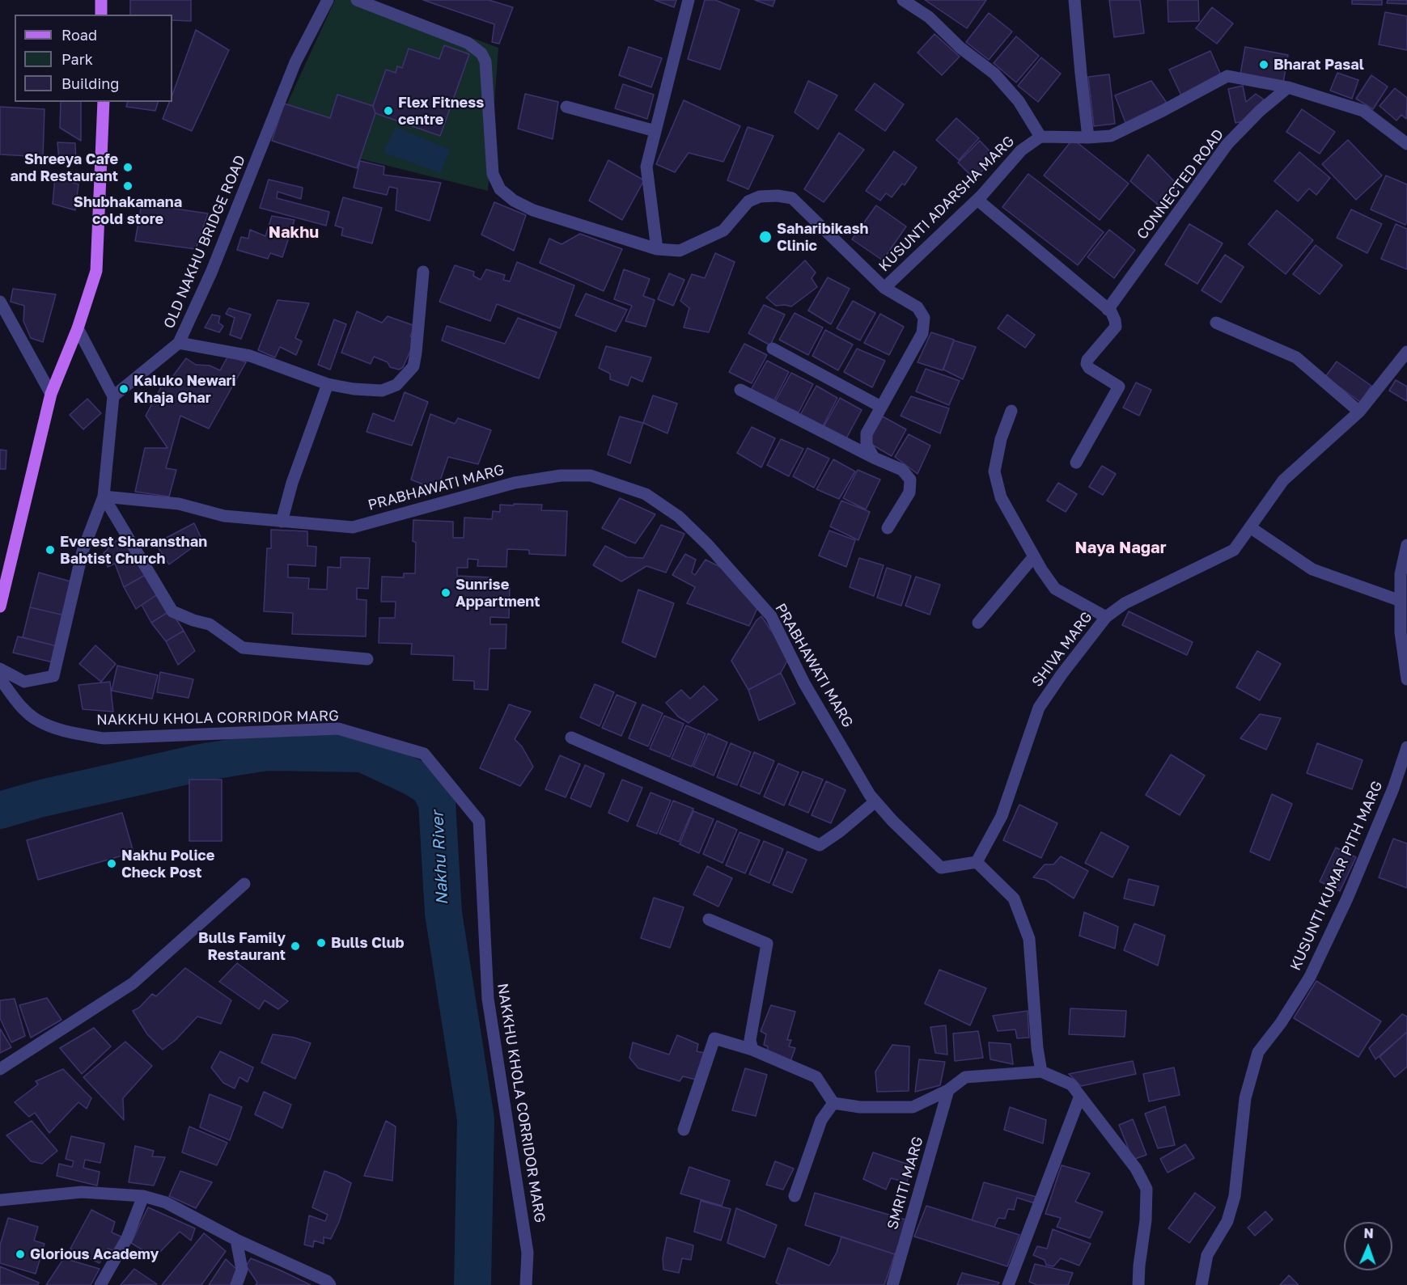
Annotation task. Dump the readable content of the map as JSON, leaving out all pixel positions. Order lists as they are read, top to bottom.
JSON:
{
  "streets": {
    "street": [
      "CONNECTED ROAD",
      "KUSUNTI ADARSHA MARG",
      "OLD NAKHU BRIDGE ROAD",
      "PRABHAWATI MARG",
      "SHIVA MARG",
      "NAKKHU KHOLA CORRIDOR MARG",
      "KUSUNTI KUMAR PITH MARG",
      "SMRITI MARG"
    ]
  },
  "crossings": [
    ["PRABHAWATI MARG", "SHIVA MARG"]
  ],
  "districts": ["Nakhu", "Naya Nagar"],
  "water": ["Nakhu River"],
  "places": [
    "Bharat Pasal",
    "Flex Fitness centre",
    "Shreeya Cafe and Restaurant",
    "Shubhakamana cold store",
    "Saharibikash Clinic",
    "Kaluko Newari Khaja Ghar",
    "Everest Sharansthan Babtist Church",
    "Sunrise Appartment",
    "Nakhu Police Check Post",
    "Bulls Club",
    "Bulls Family Restaurant",
    "Glorious Academy"
  ],
  "legend": ["Road", "Park", "Building"],
  "north": "top"
}
